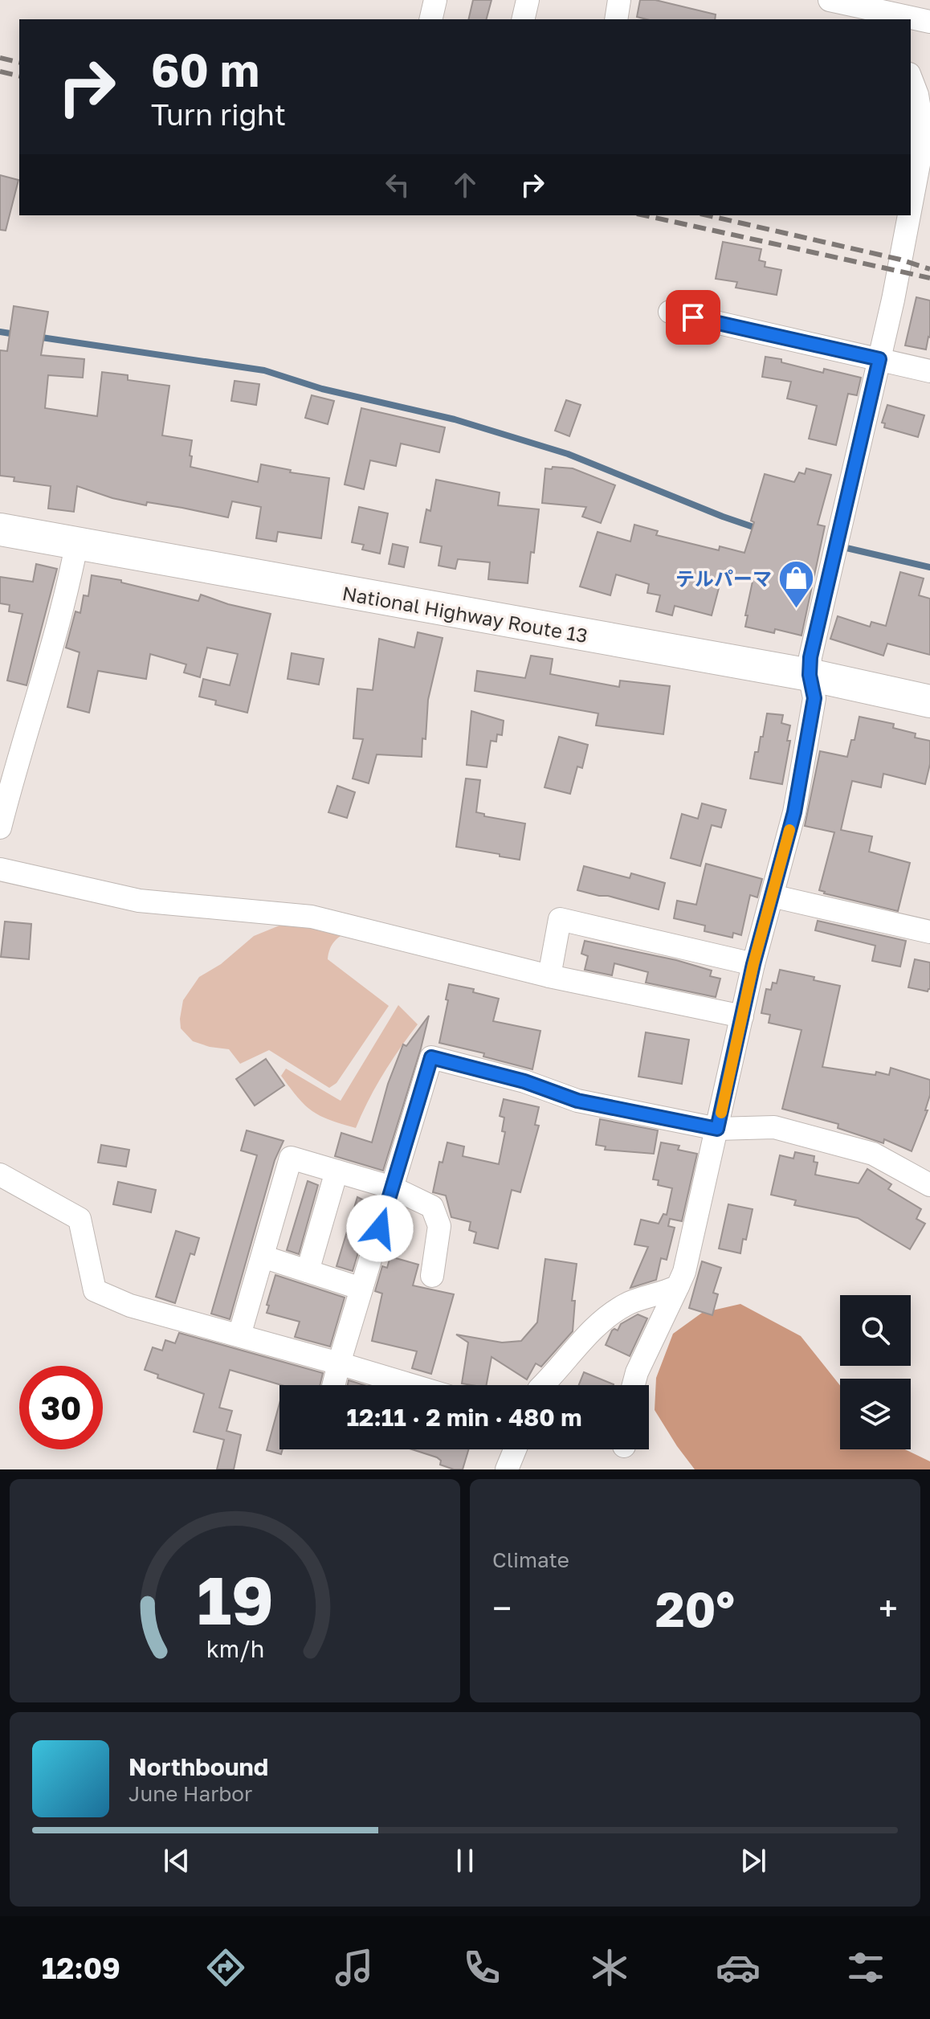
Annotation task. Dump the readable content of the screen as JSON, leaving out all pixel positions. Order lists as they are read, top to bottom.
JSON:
{
  "streets": {
    "highway": ["National Highway Route 13"]
  },
  "places": {
    "shop": ["テルパーマ"]
  },
  "page": {
    "turn": ["60 m", "Turn right"],
    "limit": "30",
    "trip": "12:11 · 2 min · 480 m",
    "tile": "Climate",
    "heat": ["−", "20°", "+"],
    "song": ["Northbound", "June Harbor"],
    "tabs": "12:09",
    "gauge": ["19", "km/h"]
  }
}
